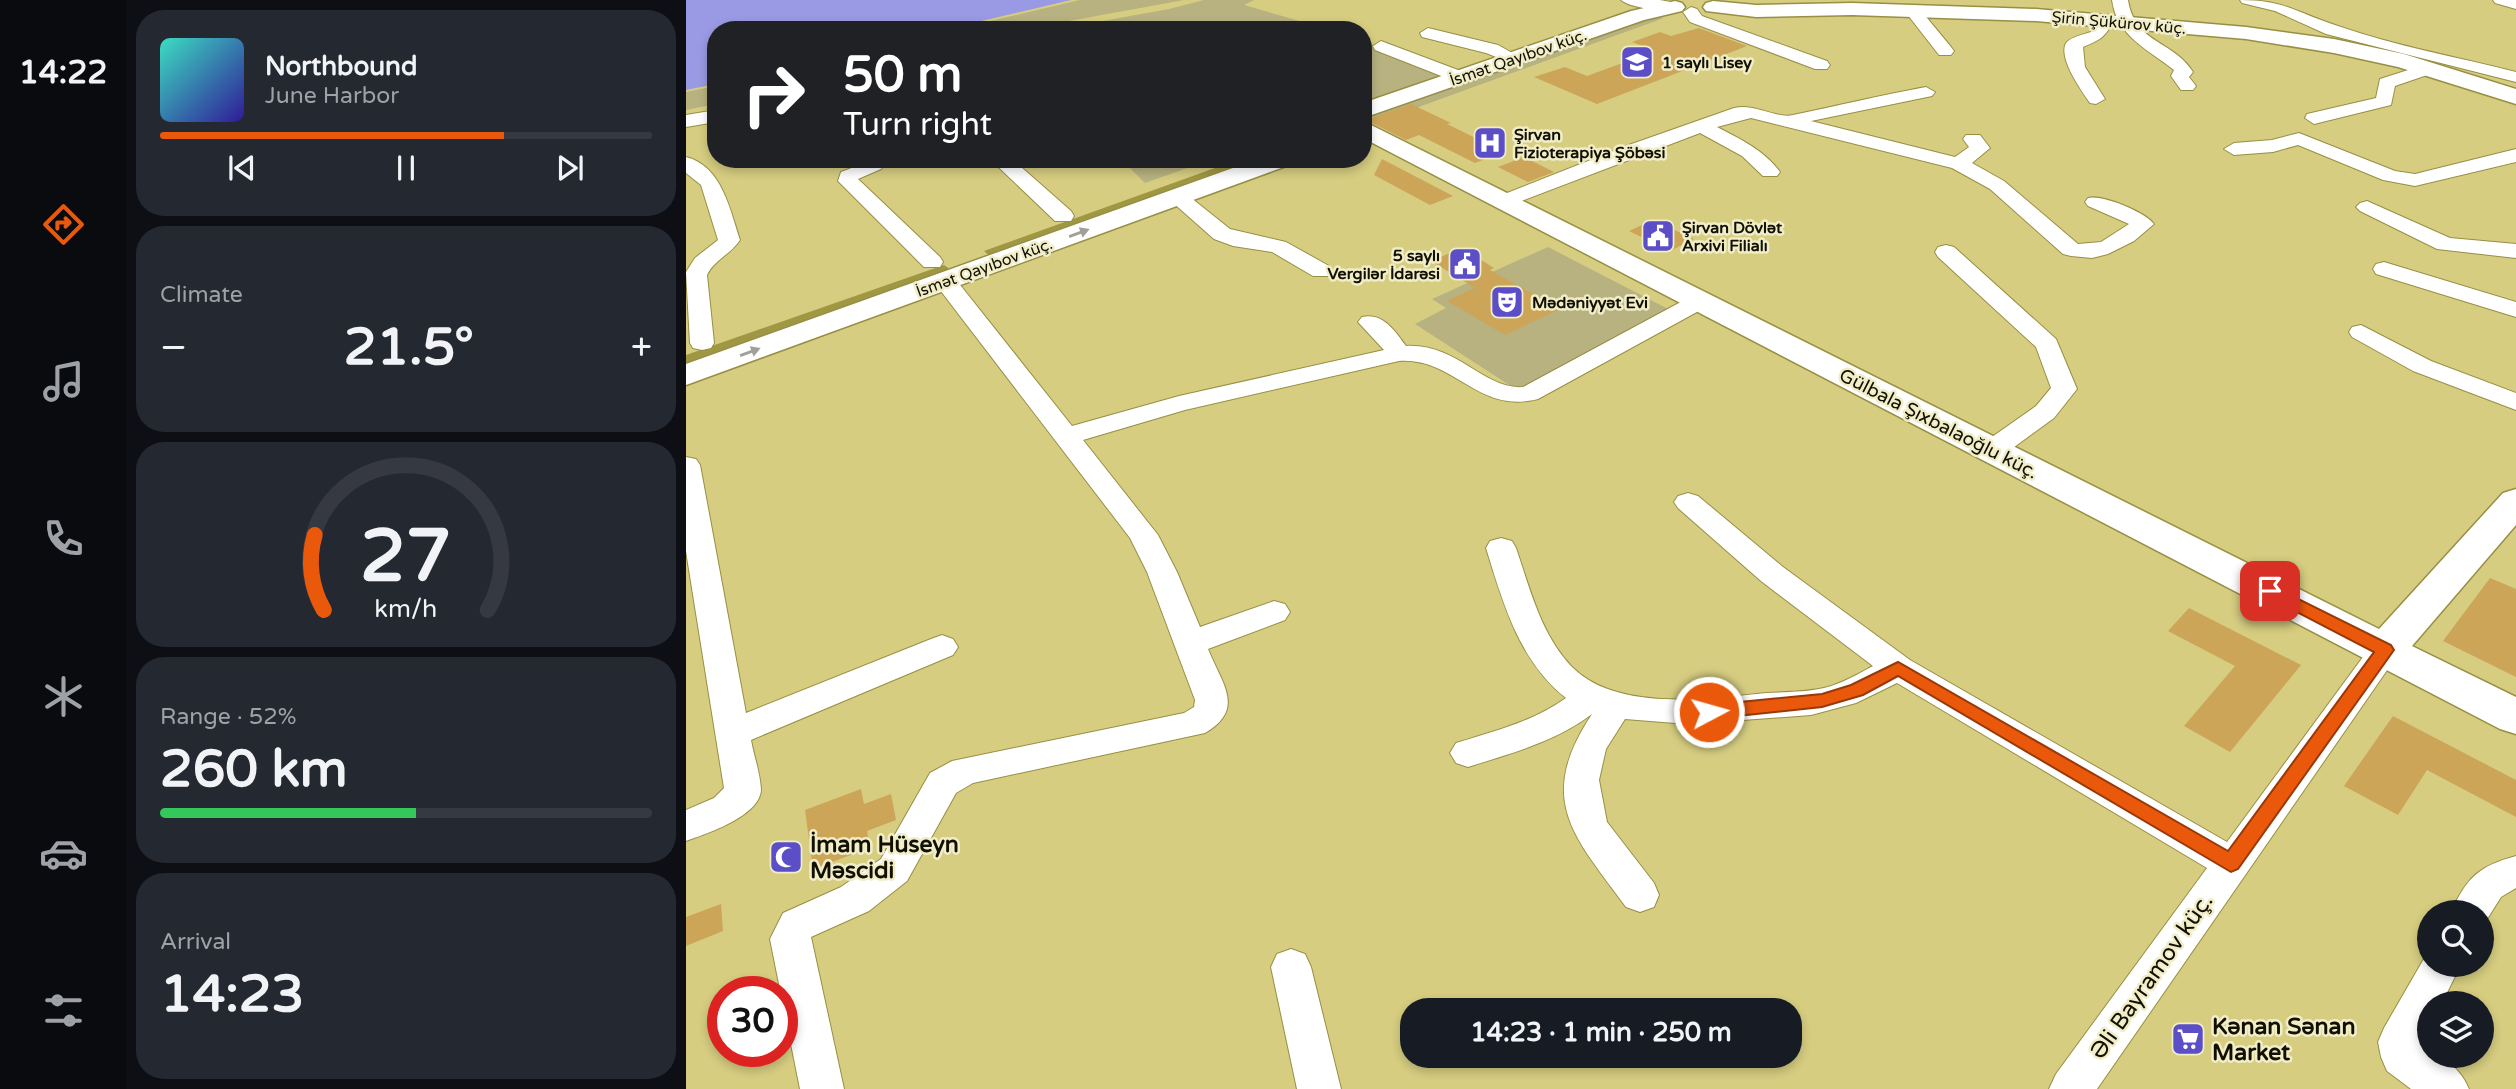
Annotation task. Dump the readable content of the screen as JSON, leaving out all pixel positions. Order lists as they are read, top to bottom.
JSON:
{
  "streets": {
    "street": [
      "Şirin Şükürov küç.",
      "İsmət Qayıbov küç.",
      "Gülbala Şıxbalaoğlu küç.",
      "Əli Bayramov küç."
    ]
  },
  "crossings": [
    ["Şirin Şükürov küç.", "İsmət Qayıbov küç."],
    ["Gülbala Şıxbalaoğlu küç.", "Əli Bayramov küç."]
  ],
  "places": {
    "school or university": ["1 saylı Lisey"],
    "hospital": ["Şirvan Fizioterapiya Şöbəsi"],
    "public building": ["Şirvan Dövlət Arxivi Filialı", "5 saylı Vergilər İdarəsi"],
    "theatre": ["Mədəniyyət Evi"],
    "mosque": ["İmam Hüseyn Məscidi"],
    "supermarket": ["Kənan Sənan Market"]
  },
  "page": {
    "tabs": "14:22",
    "turn": ["50 m", "Turn right"],
    "song": ["Northbound", "June Harbor"],
    "tile": [
      "Climate",
      ["Range · 52%", "260 km"],
      ["Arrival", "14:23"]
    ],
    "heat": ["−", "21.5°", "+"],
    "limit": "30",
    "trip": "14:23 · 1 min · 250 m",
    "gauge": ["27", "km/h"]
  }
}
